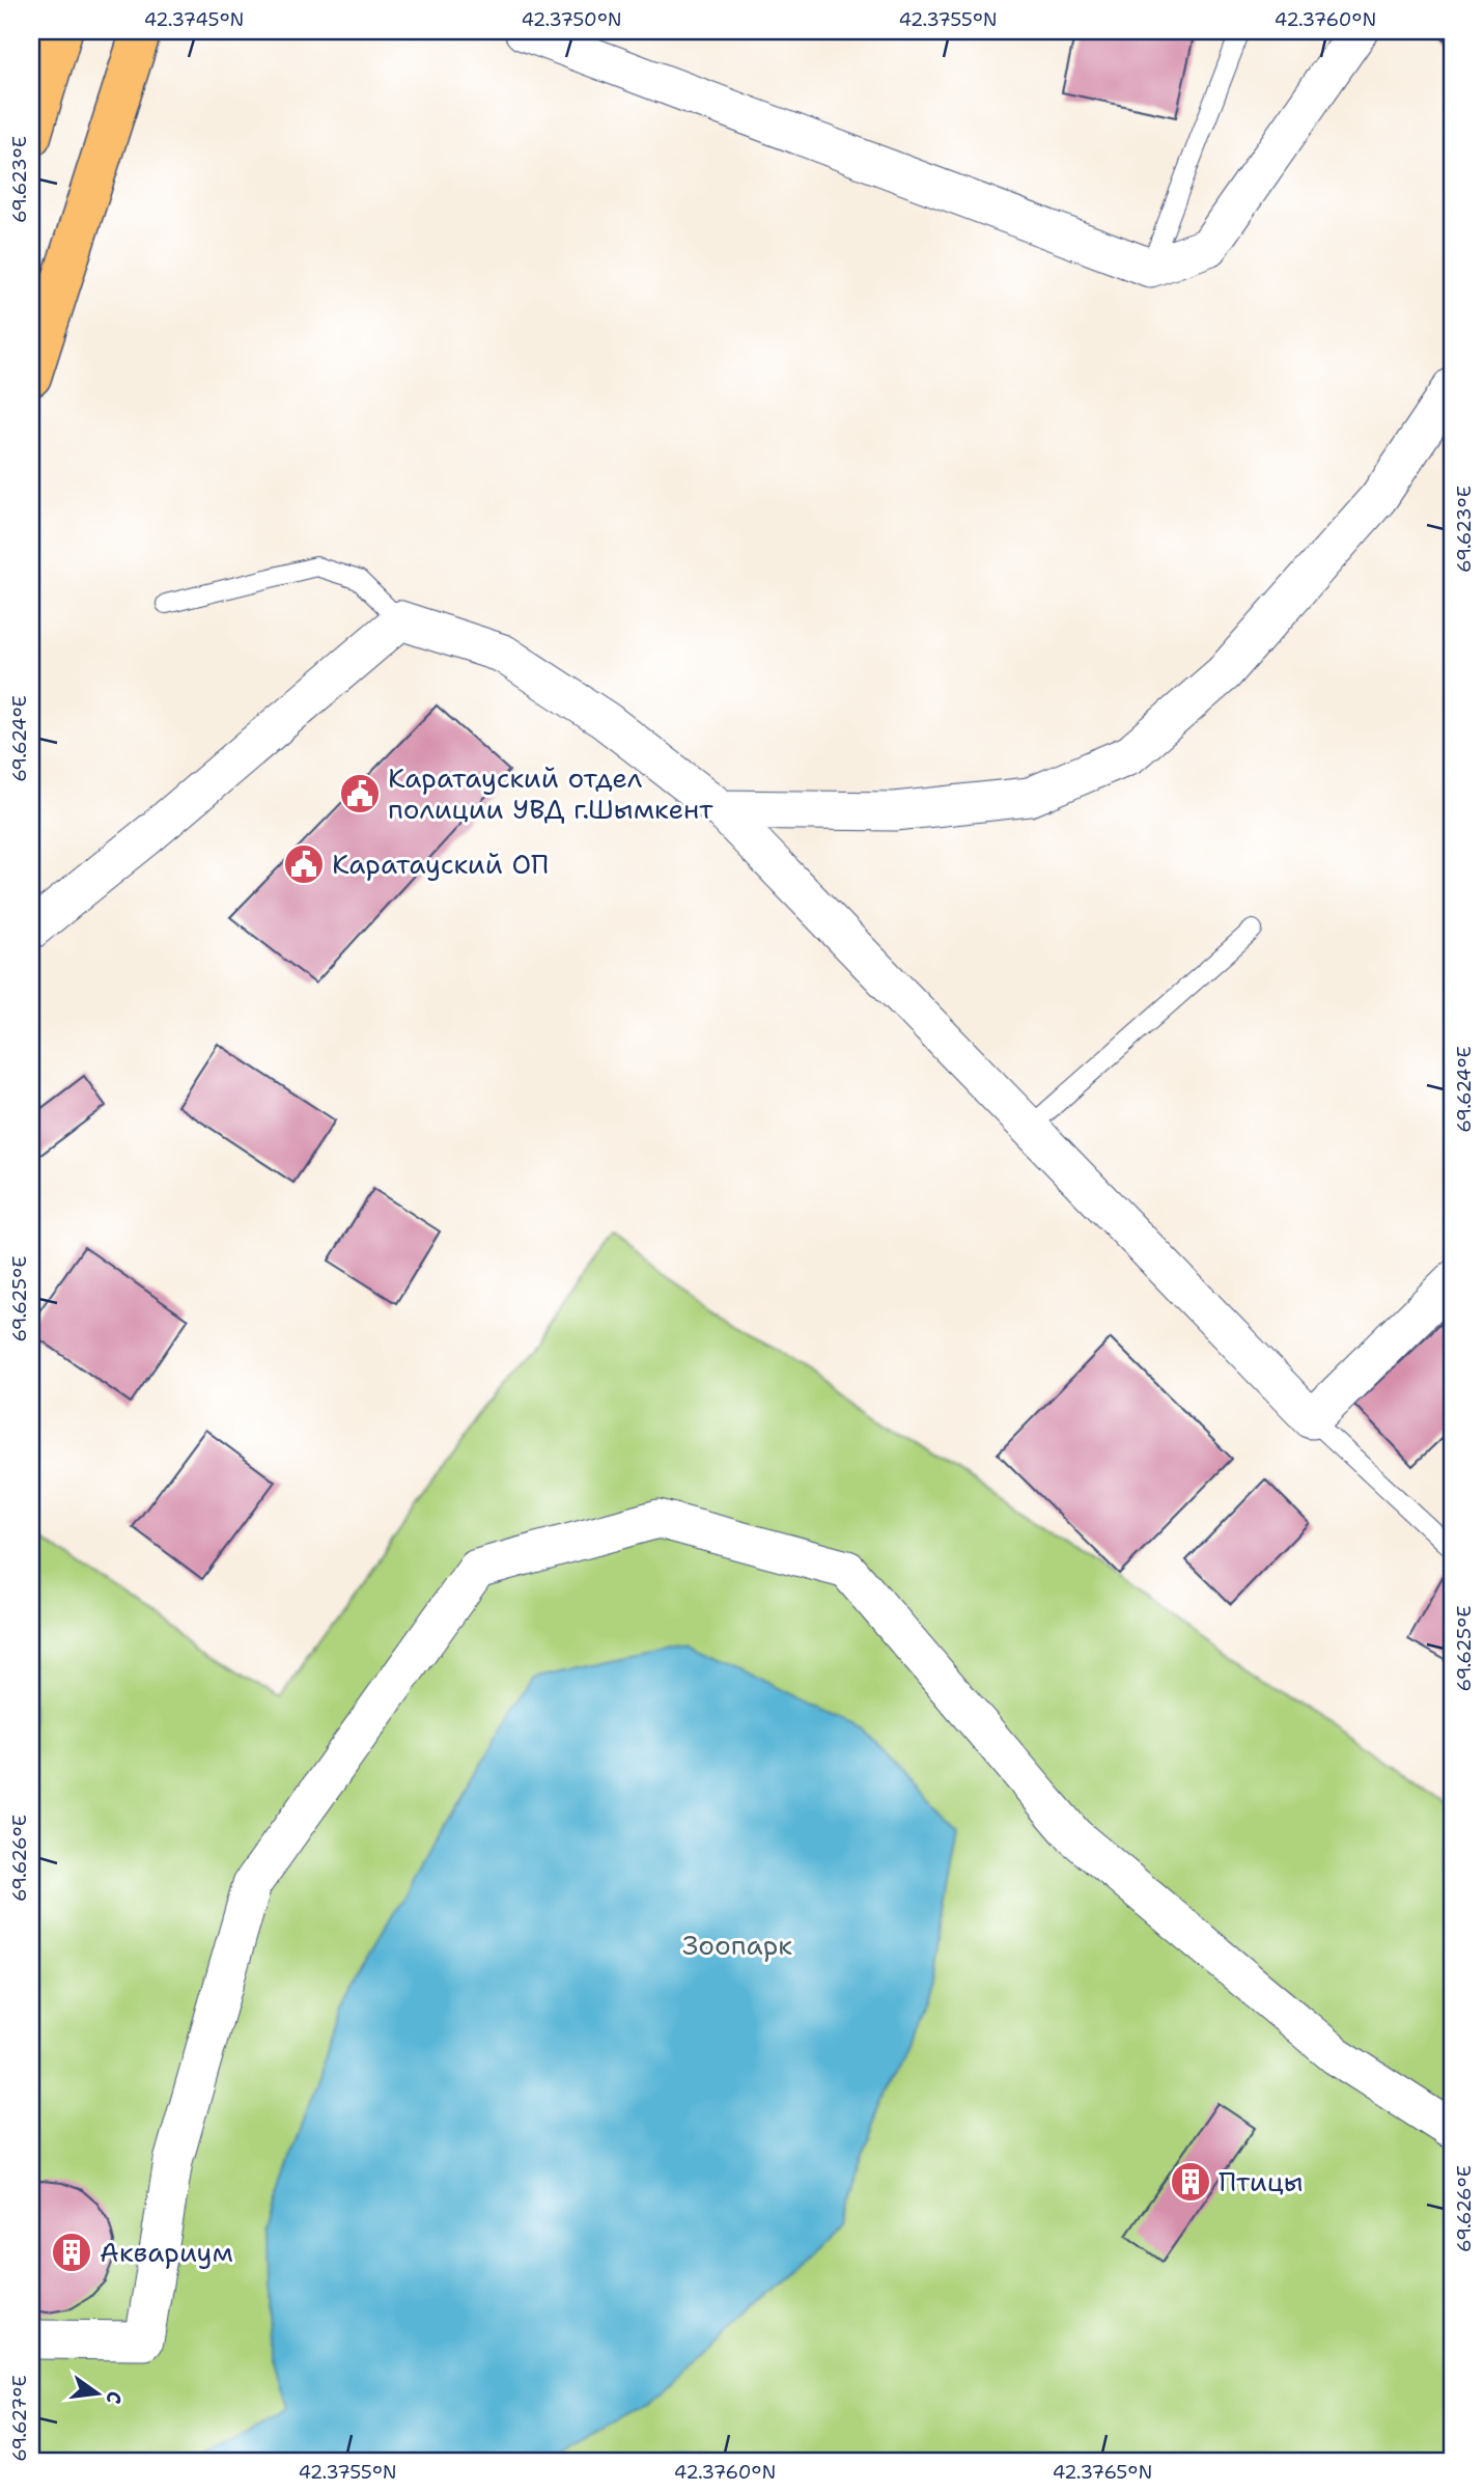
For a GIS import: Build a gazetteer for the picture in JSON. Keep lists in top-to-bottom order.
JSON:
{
  "parks": ["Зоопарк"],
  "places": {
    "public building": ["Каратауский отдел полиции УВД г.Шымкент", "Каратауский ОП"],
    "building": ["Птицы", "Аквариум"]
  },
  "north": "right",
  "coordinates": [
    "42.3745°N",
    "42.3750°N",
    "42.3755°N",
    "42.3760°N",
    "69.623°E",
    "69.624°E",
    "69.625°E",
    "69.626°E",
    "69.627°E",
    "42.3765°N"
  ]
}
